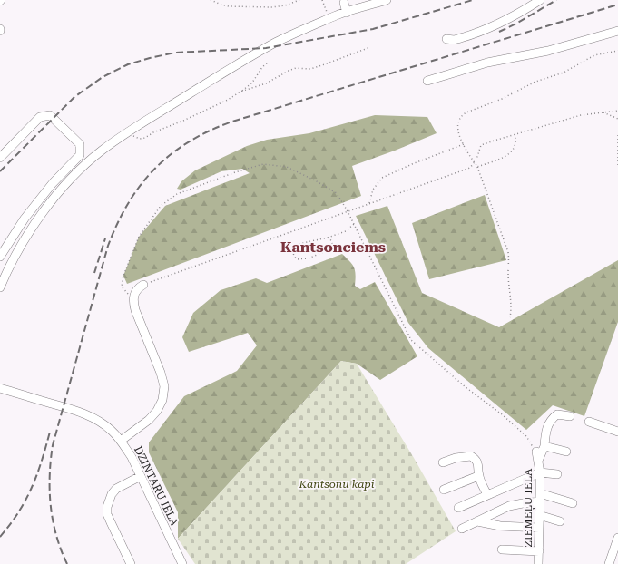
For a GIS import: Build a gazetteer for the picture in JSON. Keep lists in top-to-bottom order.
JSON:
{
  "streets": {
    "street": ["DZINTARU IELA", "ZIEMEĻU IELA"]
  },
  "districts": ["Kantsonciems"],
  "parks": ["Kantsonu kapi"]
}
